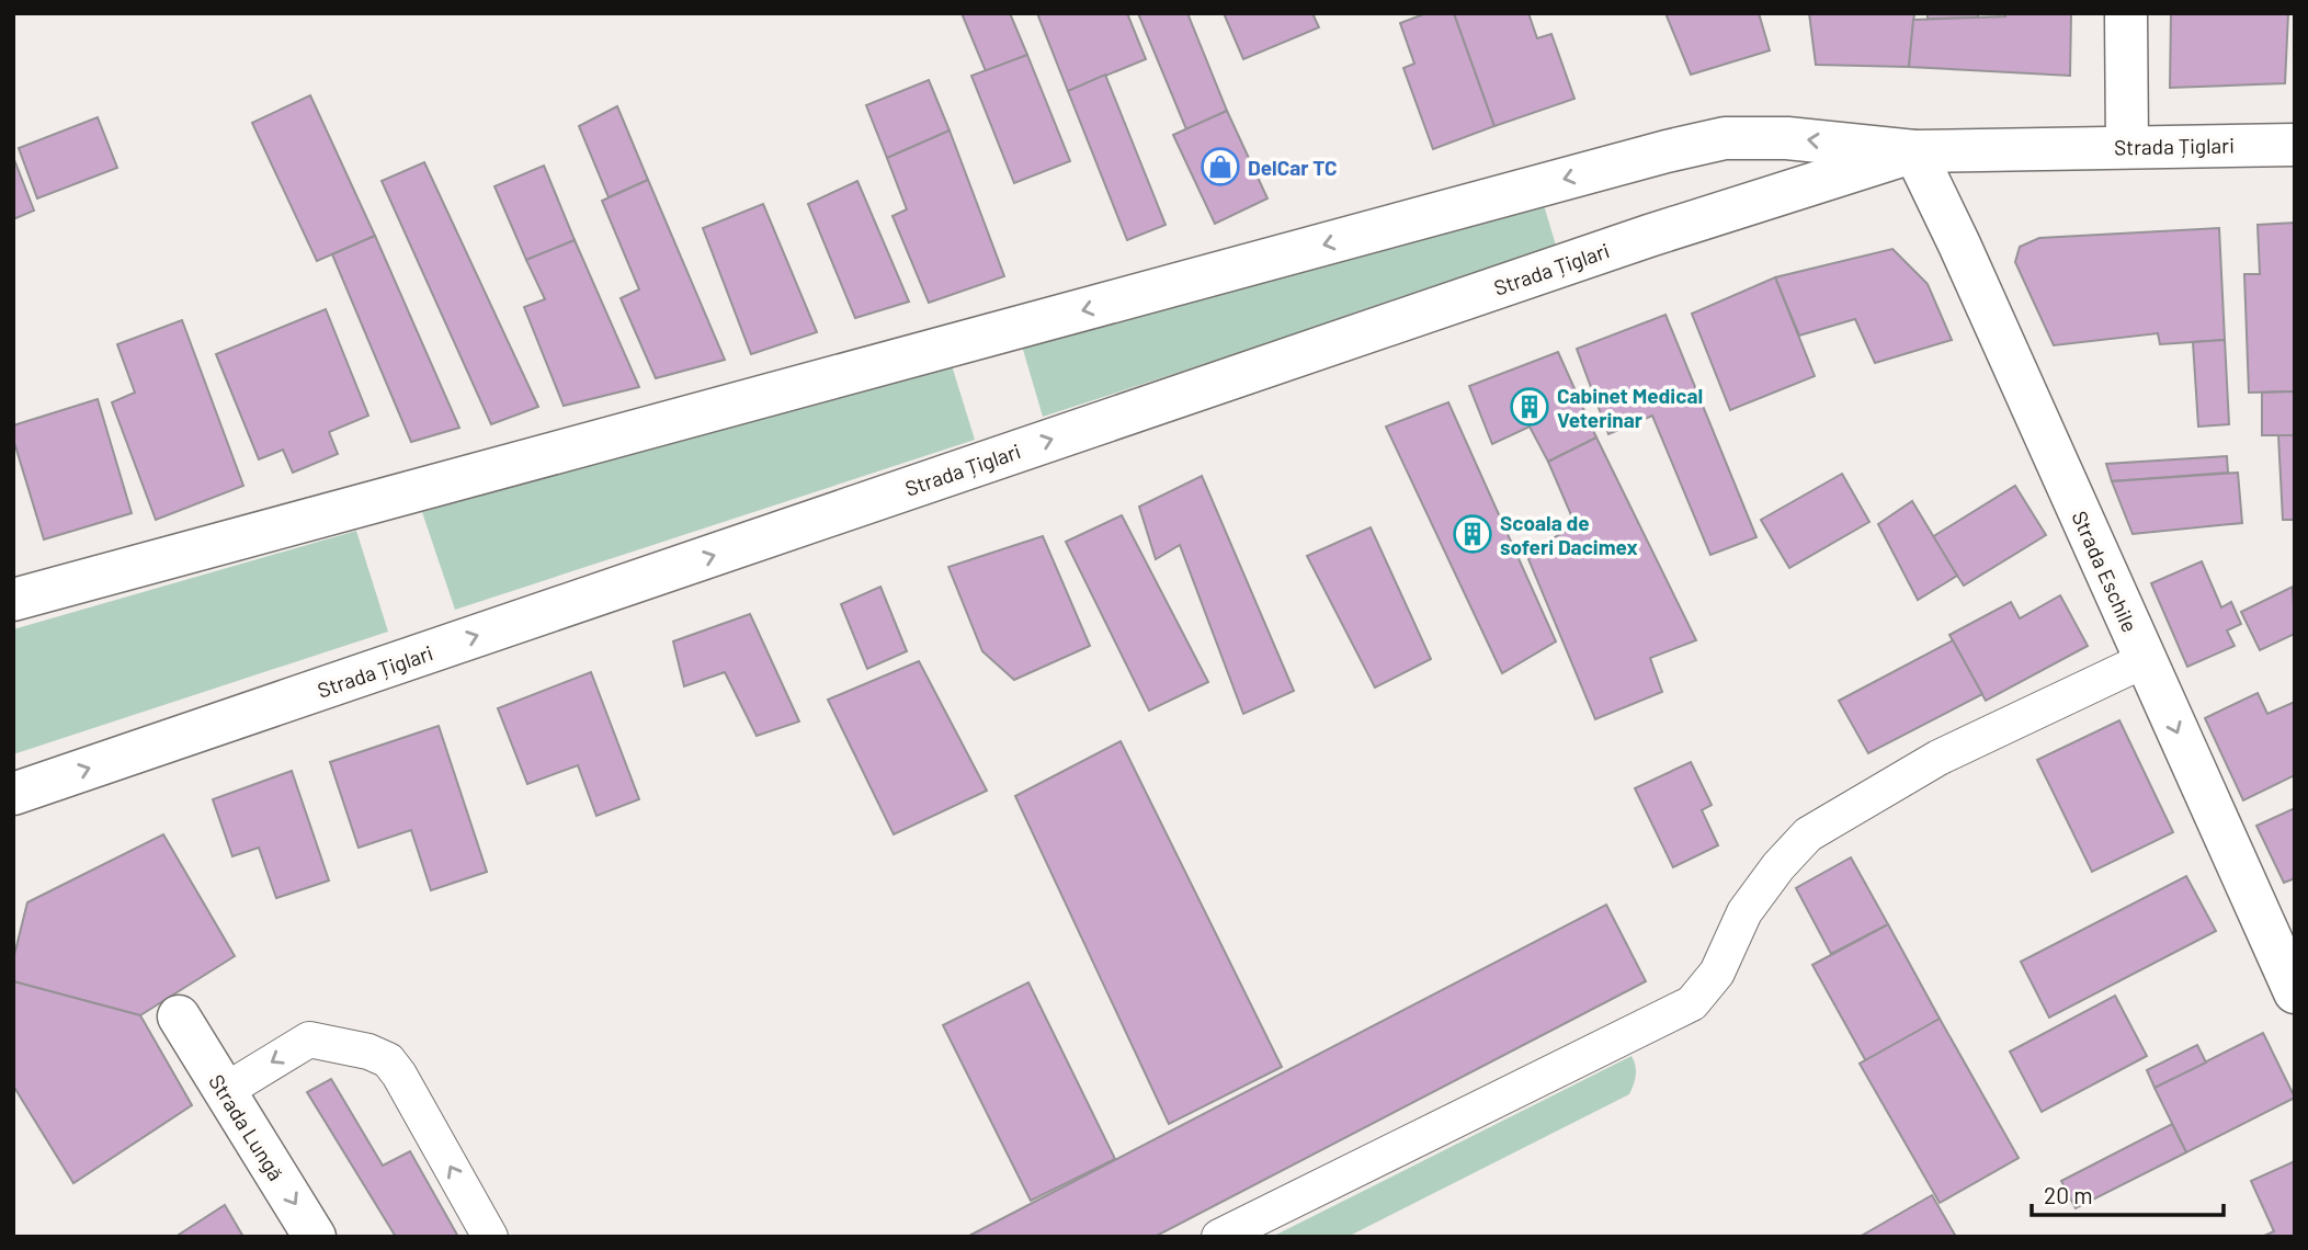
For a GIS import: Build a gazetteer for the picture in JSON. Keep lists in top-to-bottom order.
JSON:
{
  "streets": {
    "street": ["Strada Țiglari", "Strada Eschile", "Strada Lungă"]
  },
  "crossings": [
    ["Strada Țiglari", "Strada Eschile"]
  ],
  "one_way": ["Strada Eschile", "Strada Lungă"],
  "places": {
    "shop": ["DelCar TC"],
    "building": ["Cabinet Medical Veterinar", "Scoala de soferi Dacimex"]
  },
  "scale_bar": "20 m"
}
